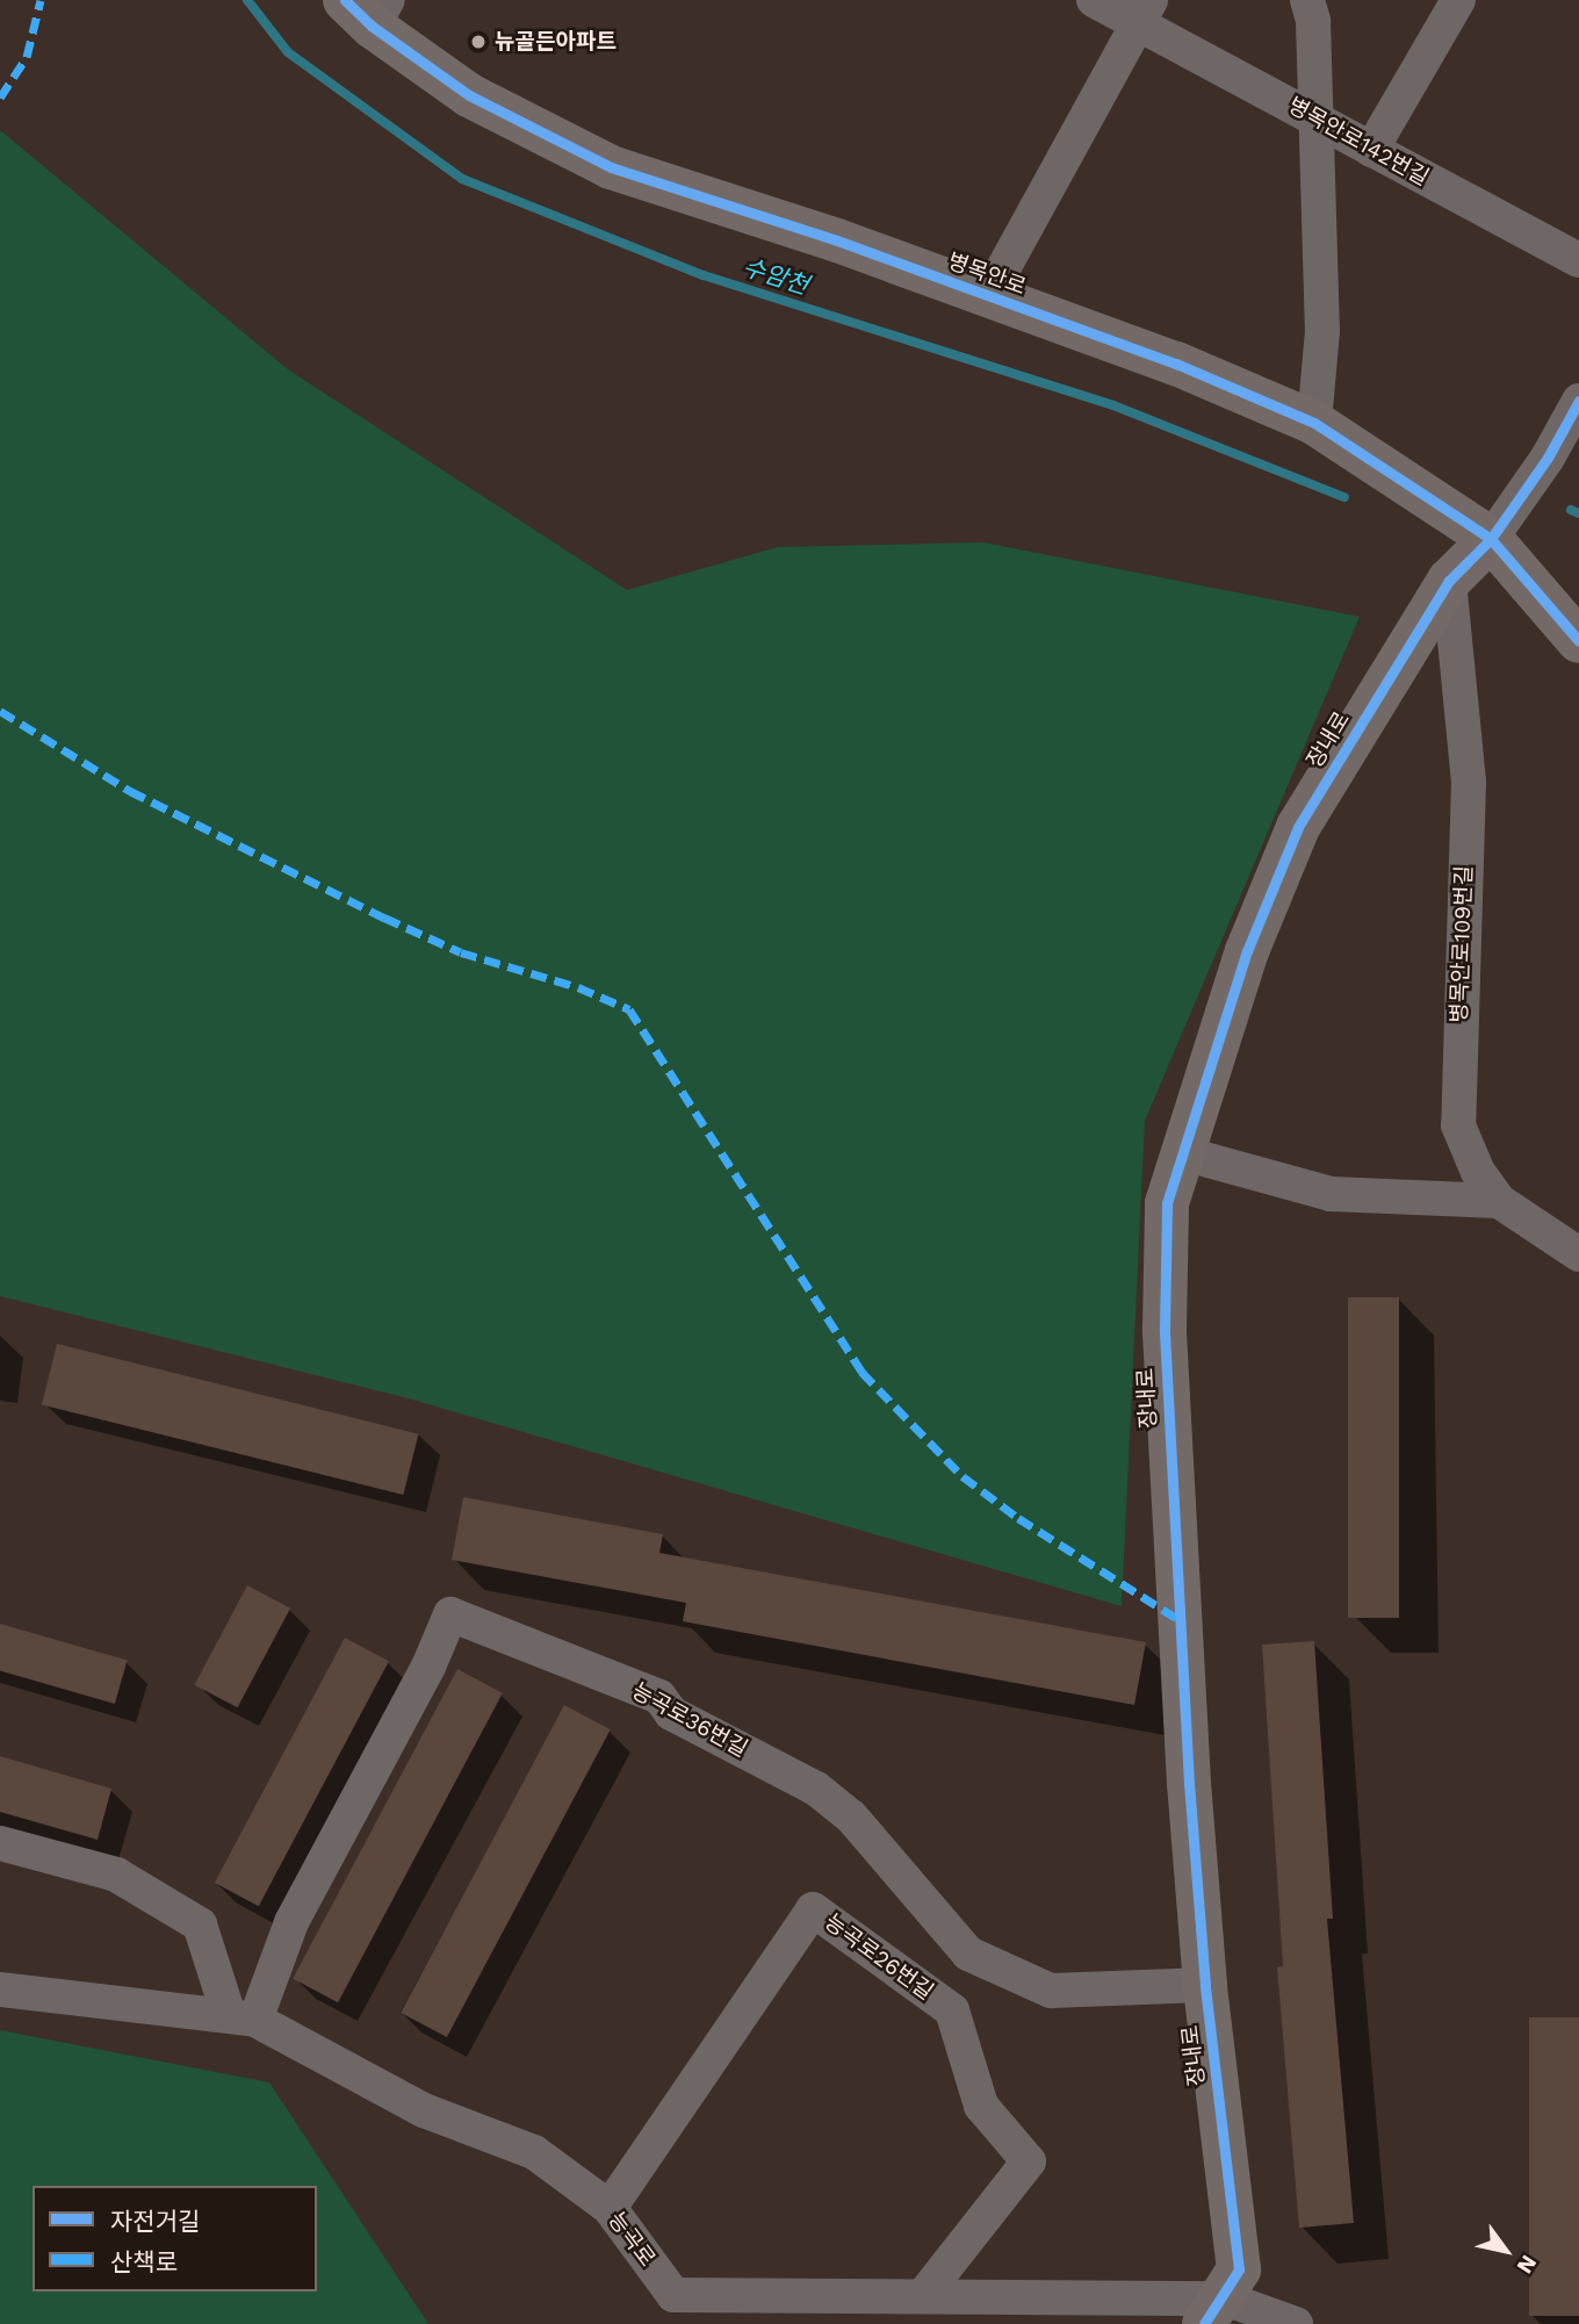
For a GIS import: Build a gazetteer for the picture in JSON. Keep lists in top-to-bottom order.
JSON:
{
  "streets": {
    "street": [
      "병목안로142번길",
      "병목안로",
      "장내로",
      "병목안로109번길",
      "능곡로36번길",
      "능곡로26번길",
      "능곡로"
    ]
  },
  "crossings": [
    ["병목안로", "장내로"],
    ["장내로", "병목안로109번길"],
    ["장내로", "능곡로36번길"],
    ["장내로", "능곡로"],
    ["능곡로36번길", "능곡로"],
    ["능곡로26번길", "능곡로"]
  ],
  "water": ["수암천"],
  "places": ["뉴골든아파트"],
  "legend": ["자전거길", "산책로"],
  "north": "bottom right"
}
